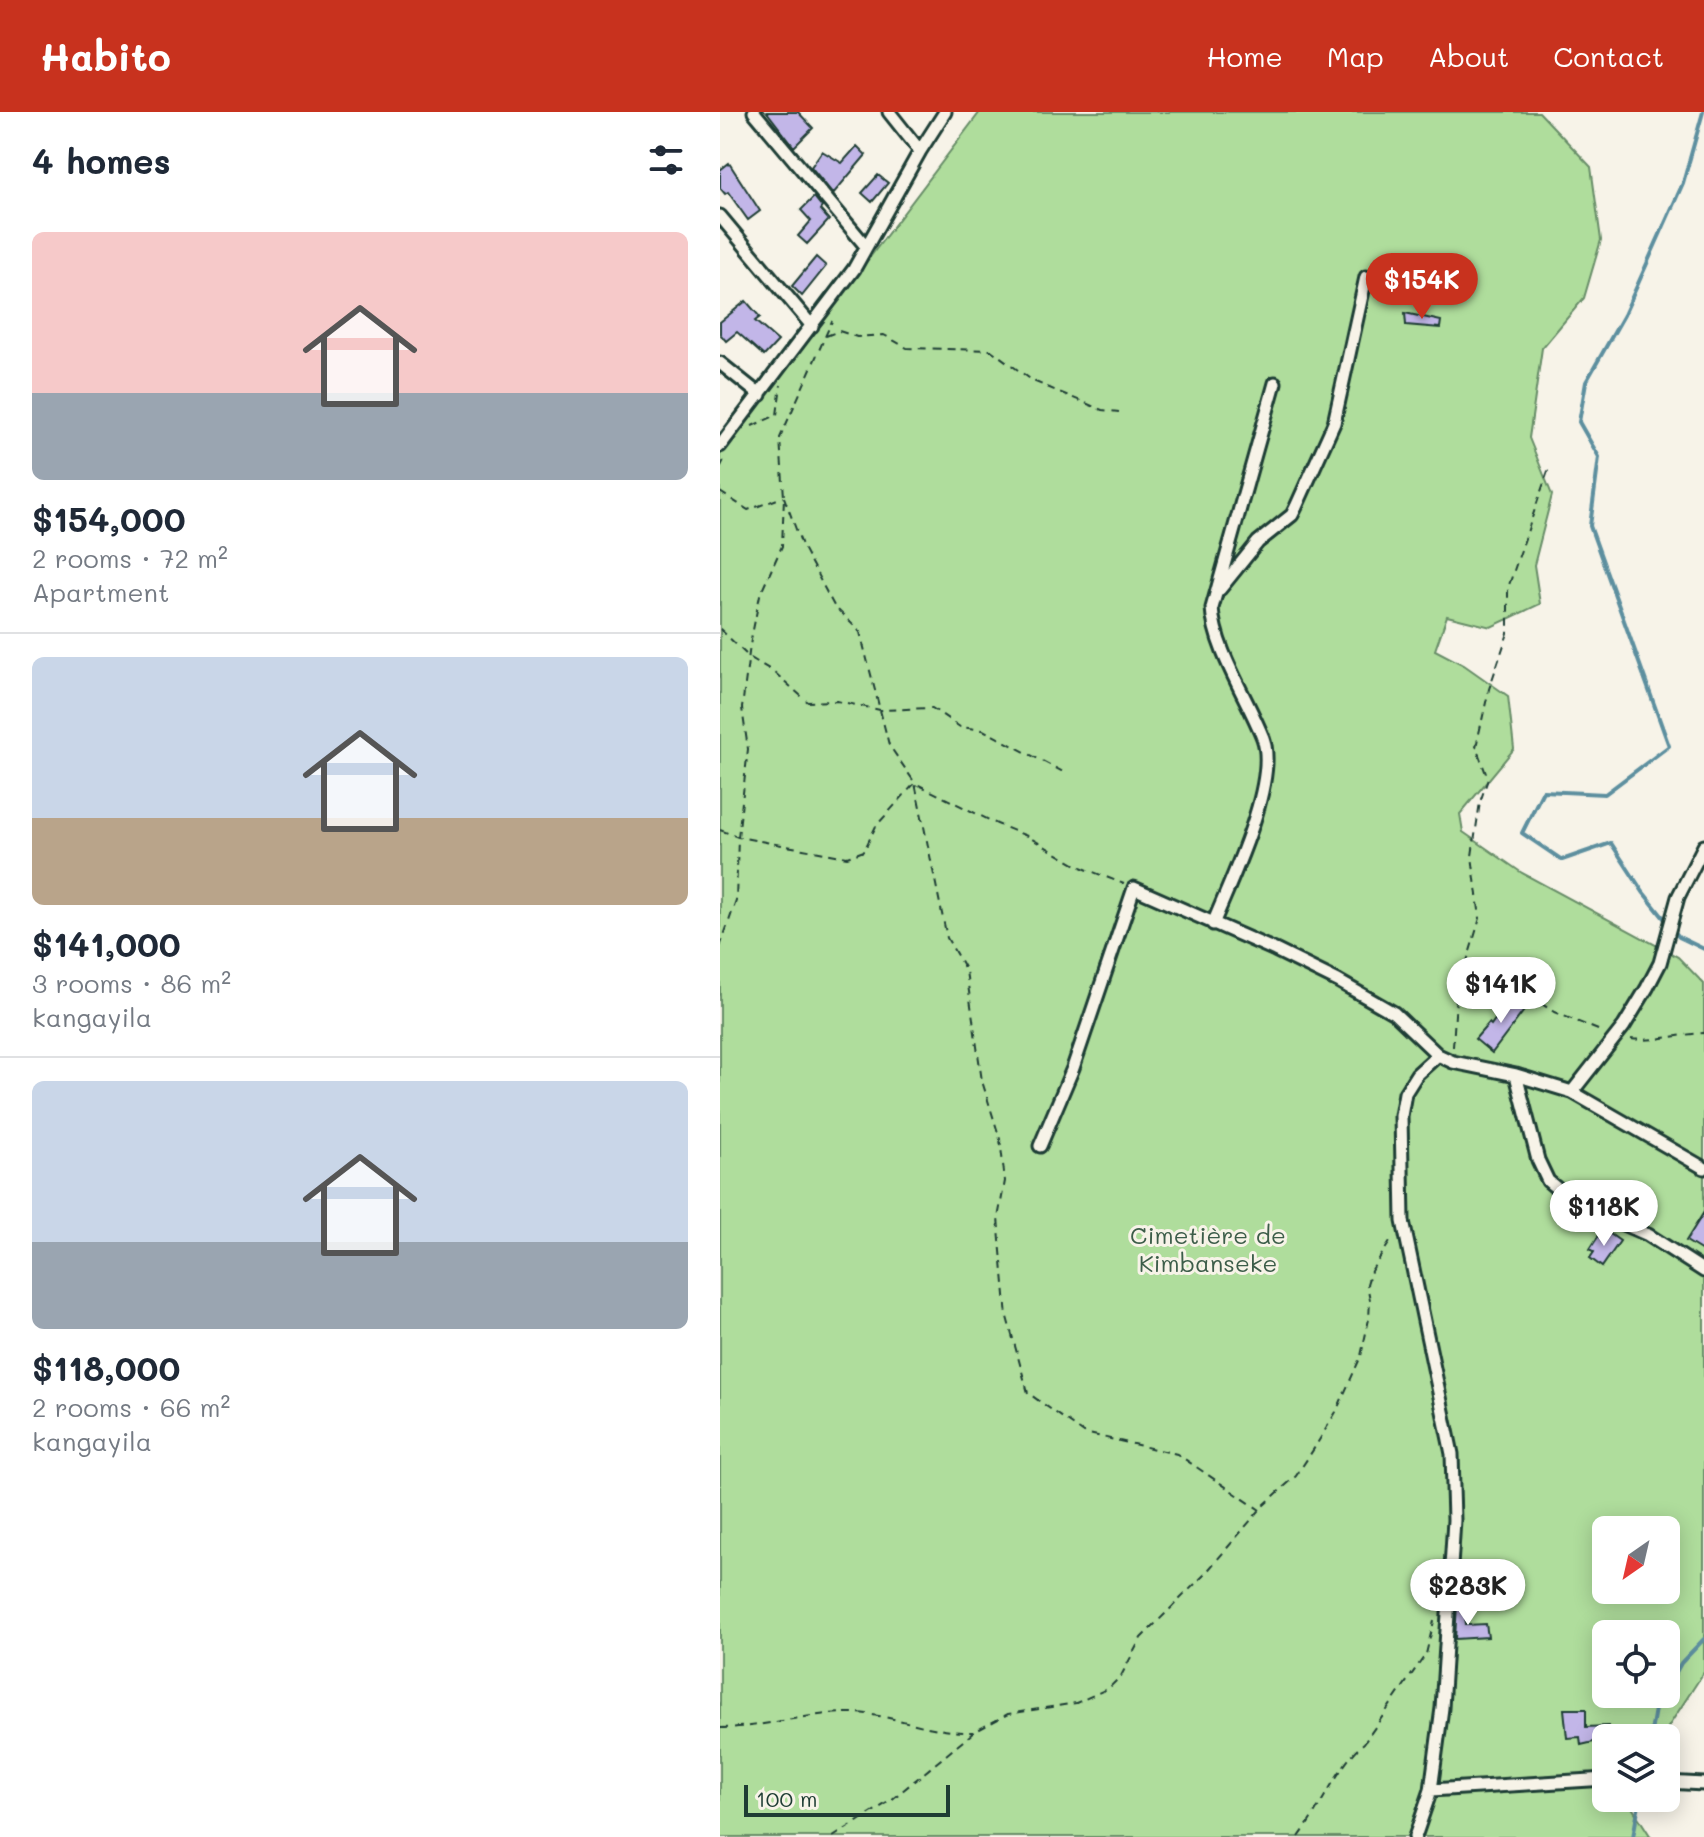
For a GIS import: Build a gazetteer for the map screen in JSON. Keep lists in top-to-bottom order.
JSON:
{
  "parks": ["Cimetière de Kimbanseke"],
  "scale_bar": "100 m",
  "north": "bottom left",
  "page": {
    "header": "Habito",
    "nav": [
      "Home",
      "Map",
      "About",
      "Contact"
    ],
    "heading": "4 homes",
    "list": [
      {
        "name": "$154,000",
        "note": "2 rooms · 72 m² · Apartment"
      },
      {
        "name": "$141,000",
        "note": "3 rooms · 86 m² · kangayila"
      },
      {
        "name": "$118,000",
        "note": "2 rooms · 66 m² · kangayila"
      }
    ],
    "price": [
      "$154K",
      "$141K",
      "$118K",
      "$283K"
    ],
    "scale": "100 m"
  }
}
